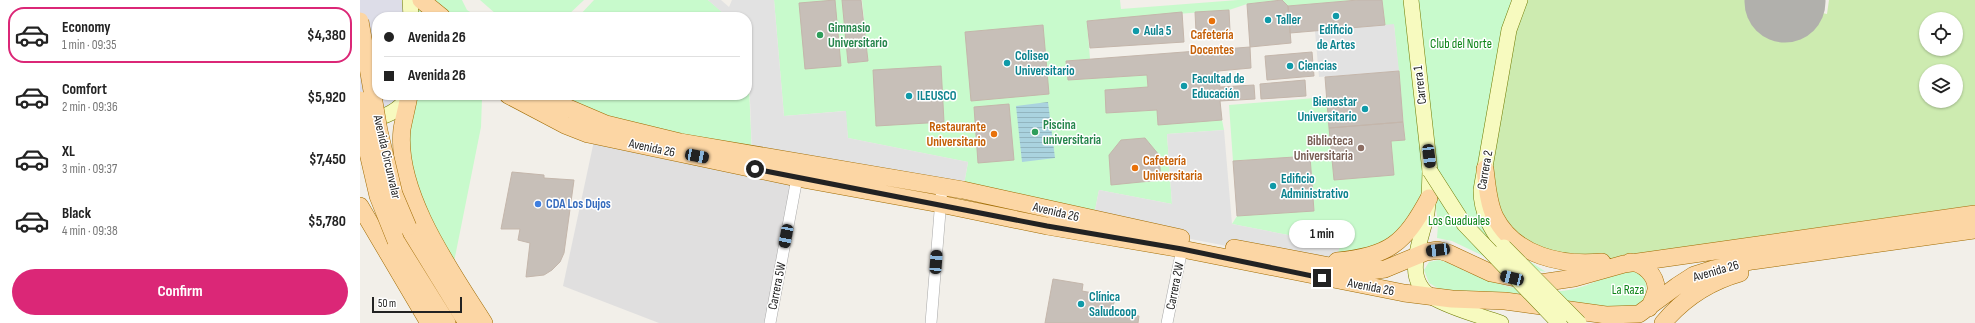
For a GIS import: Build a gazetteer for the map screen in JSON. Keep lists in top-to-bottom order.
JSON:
{
  "streets": {
    "main road": [
      "Carrera 1",
      "Avenida 26",
      "Avenida Circunvalar",
      "Carrera 2"
    ],
    "street": ["Carrera 5W", "Carrera 2W"]
  },
  "crossings": [
    ["Carrera 1", "Avenida 26"],
    ["Avenida 26", "Carrera 5W"],
    ["Avenida 26", "Carrera 2W"]
  ],
  "parks": ["Club del Norte", "Los Guaduales", "La Raza"],
  "places": [
    "Edificio de Artes",
    "Taller",
    "Cafetería Docentes",
    "Aula 5",
    "Gimnasio Universitario",
    "Coliseo Universitario",
    "Ciencias",
    "Facultad de Educación",
    "ILEUSCO",
    "Bienestar Universitario",
    "Piscina universitaria",
    "Restaurante Universitario",
    "Biblioteca Universitaria",
    "Cafetería Universitaria",
    "Edificio Administrativo",
    "CDA Los Dujos",
    "Clínica Saludcoop"
  ],
  "scale_bar": "50 m",
  "page": {
    "list": [
      {
        "name": "Economy",
        "note": "1 min · 09:35",
        "value": "$4,380"
      },
      {
        "name": "Comfort",
        "note": "2 min · 09:36",
        "value": "$5,920"
      },
      {
        "name": "XL",
        "note": "3 min · 09:37",
        "value": "$7,450"
      },
      {
        "name": "Black",
        "note": "4 min · 09:38",
        "value": "$5,780"
      }
    ],
    "banner": ["Avenida 26", "Avenida 26"],
    "bubble": "1 min",
    "buttons": "Confirm",
    "scale": "50 m"
  }
}
